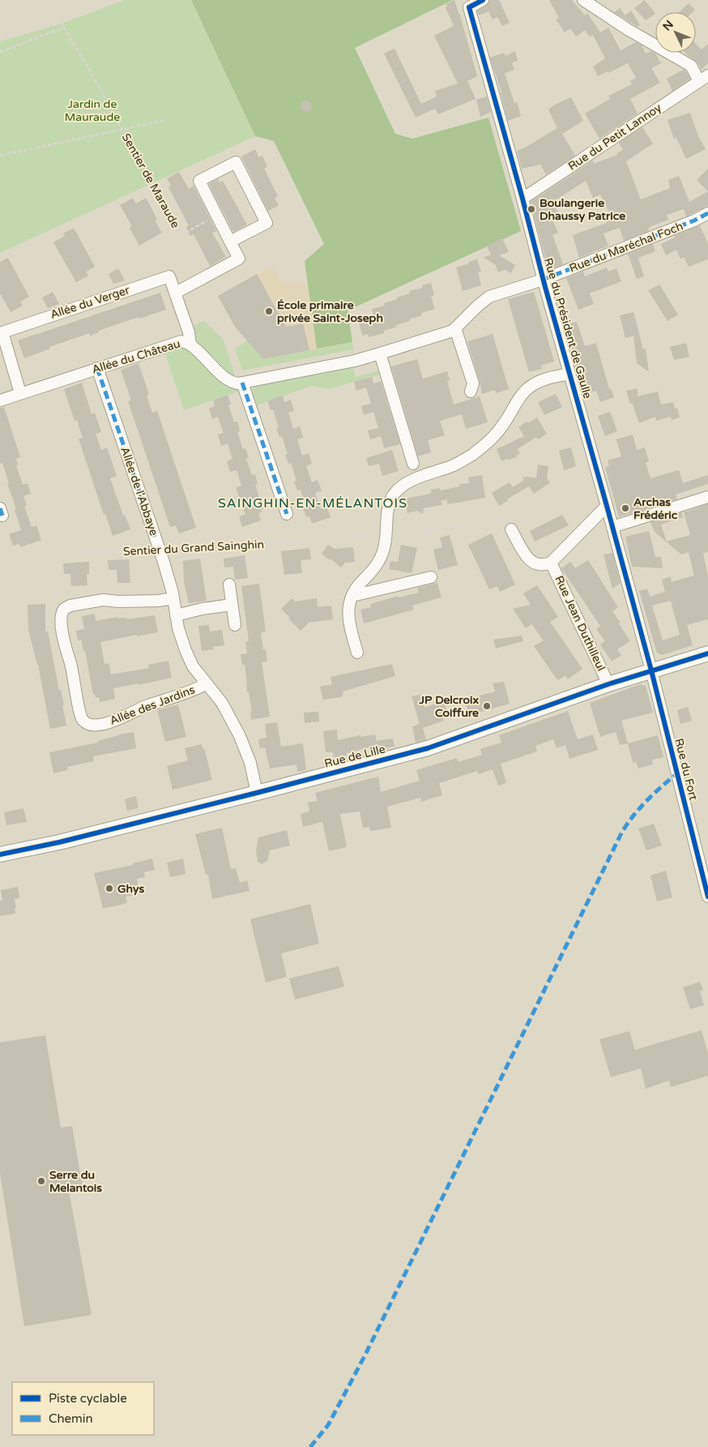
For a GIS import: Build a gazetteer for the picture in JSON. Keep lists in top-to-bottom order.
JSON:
{
  "streets": {
    "main road": ["Rue de Lille"],
    "street": [
      "Rue du Petit Lannoy",
      "Rue du Maréchal Foch",
      "Allée du Verger",
      "Rue du Président de Gaulle",
      "Allée du Château",
      "Allée de l'Abbaye",
      "Rue Jean Duthilleul",
      "Allée des Jardins",
      "Rue du Fort"
    ],
    "path": ["Sentier de Maraude", "Sentier du Grand Sainghin"]
  },
  "crossings": [
    ["Rue du Petit Lannoy", "Rue du Président de Gaulle"],
    ["Rue du Maréchal Foch", "Rue du Président de Gaulle"],
    ["Allée du Verger", "Allée du Château"],
    ["Rue du Président de Gaulle", "Rue Jean Duthilleul"],
    ["Rue du Président de Gaulle", "Rue de Lille"],
    ["Rue du Président de Gaulle", "Rue du Fort"],
    ["Allée du Château", "Allée de l'Abbaye"],
    ["Allée de l'Abbaye", "Sentier du Grand Sainghin"],
    ["Allée de l'Abbaye", "Allée des Jardins"],
    ["Allée de l'Abbaye", "Rue de Lille"],
    ["Sentier du Grand Sainghin", "Rue Jean Duthilleul"],
    ["Rue Jean Duthilleul", "Rue de Lille"],
    ["Rue de Lille", "Rue du Fort"]
  ],
  "districts": ["SAINGHIN-EN-MÉLANTOIS"],
  "parks": ["Jardin de Mauraude"],
  "places": [
    "Boulangerie Dhaussy Patrice",
    "École primaire privée Saint-Joseph",
    "Archas Frédéric",
    "JP Delcroix Coiffure",
    "Ghys",
    "Serre du Melantois"
  ],
  "legend": ["Piste cyclable", "Chemin"],
  "north": "top left"
}
